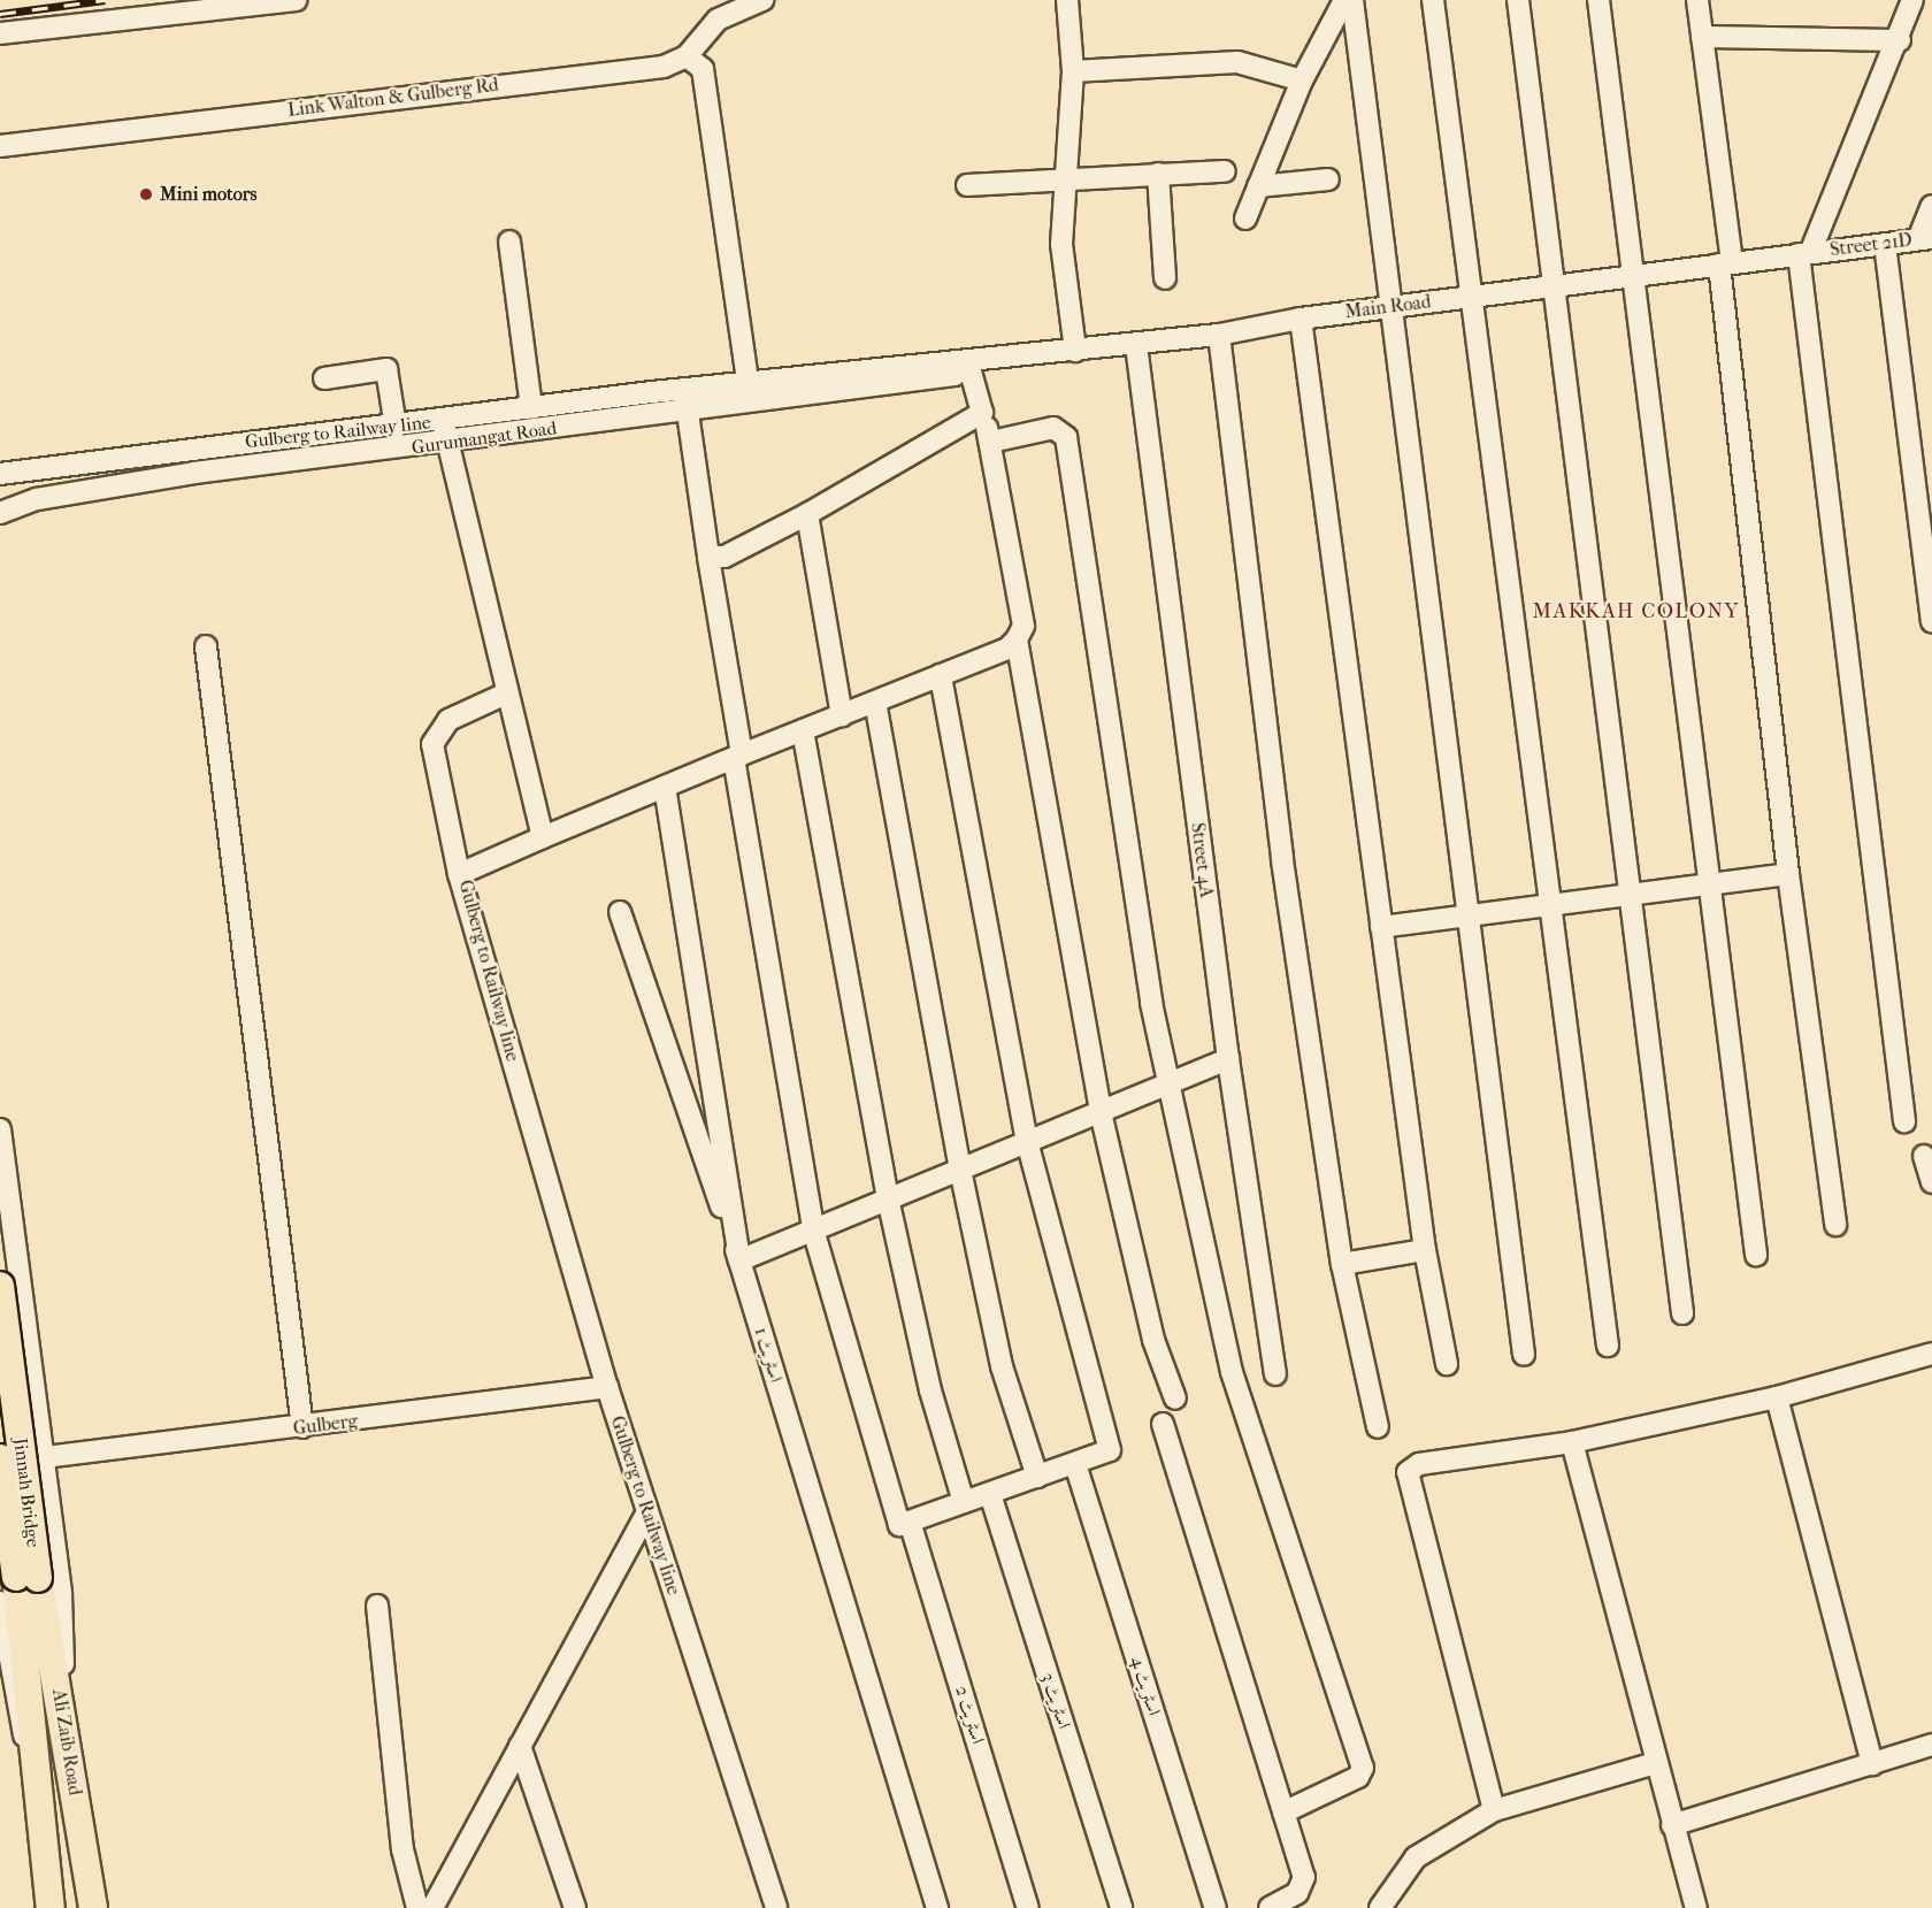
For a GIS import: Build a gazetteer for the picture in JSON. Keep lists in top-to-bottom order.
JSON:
{
  "streets": {
    "main road": ["Jinnah Bridge", "Ali Zaib Road"],
    "street": [
      "Link Walton & Gulberg Rd",
      "Street 21D",
      "Main Road",
      "Gulberg to Railway line",
      "Gurumangat Road",
      "Street 4A",
      "اسٹریٹ 1",
      "Gulberg",
      "اسٹریٹ 4",
      "اسٹریٹ 3",
      "اسٹریٹ 2"
    ]
  },
  "crossings": [
    ["Street 21D", "Main Road"],
    ["Main Road", "Gurumangat Road"],
    ["Main Road", "Street 4A"],
    ["Gulberg to Railway line", "Gurumangat Road"],
    ["Gulberg to Railway line", "Gulberg"],
    ["Jinnah Bridge", "Ali Zaib Road"]
  ],
  "districts": ["MAKKAH COLONY"],
  "places": ["Mini motors"]
}
